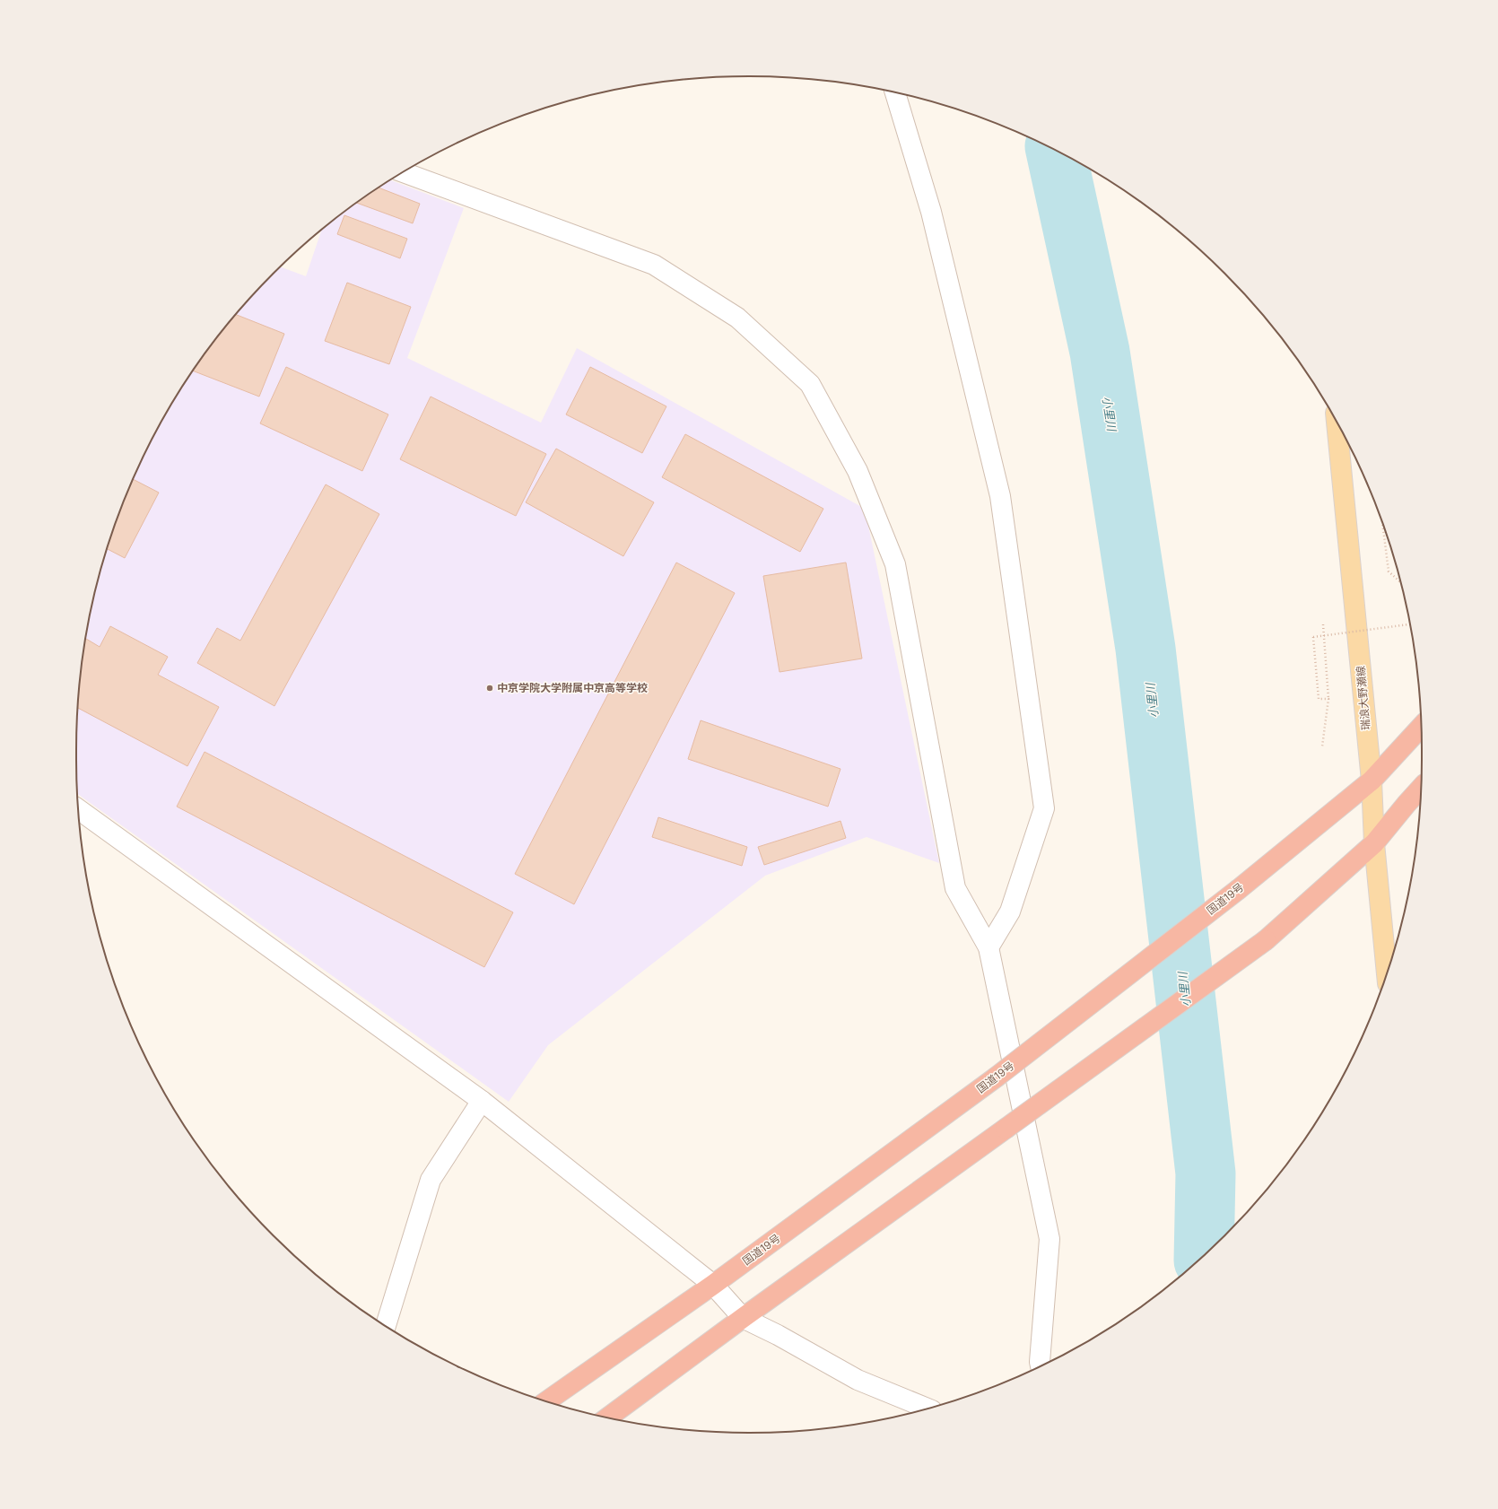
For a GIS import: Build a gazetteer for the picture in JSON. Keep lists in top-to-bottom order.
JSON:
{
  "streets": {
    "highway": ["国道19号"],
    "main road": ["瑞浪大野瀬線"]
  },
  "crossings": [
    ["瑞浪大野瀬線", "国道19号"]
  ],
  "water": ["小里川"],
  "places": ["中京学院大学附属中京高等学校"]
}
